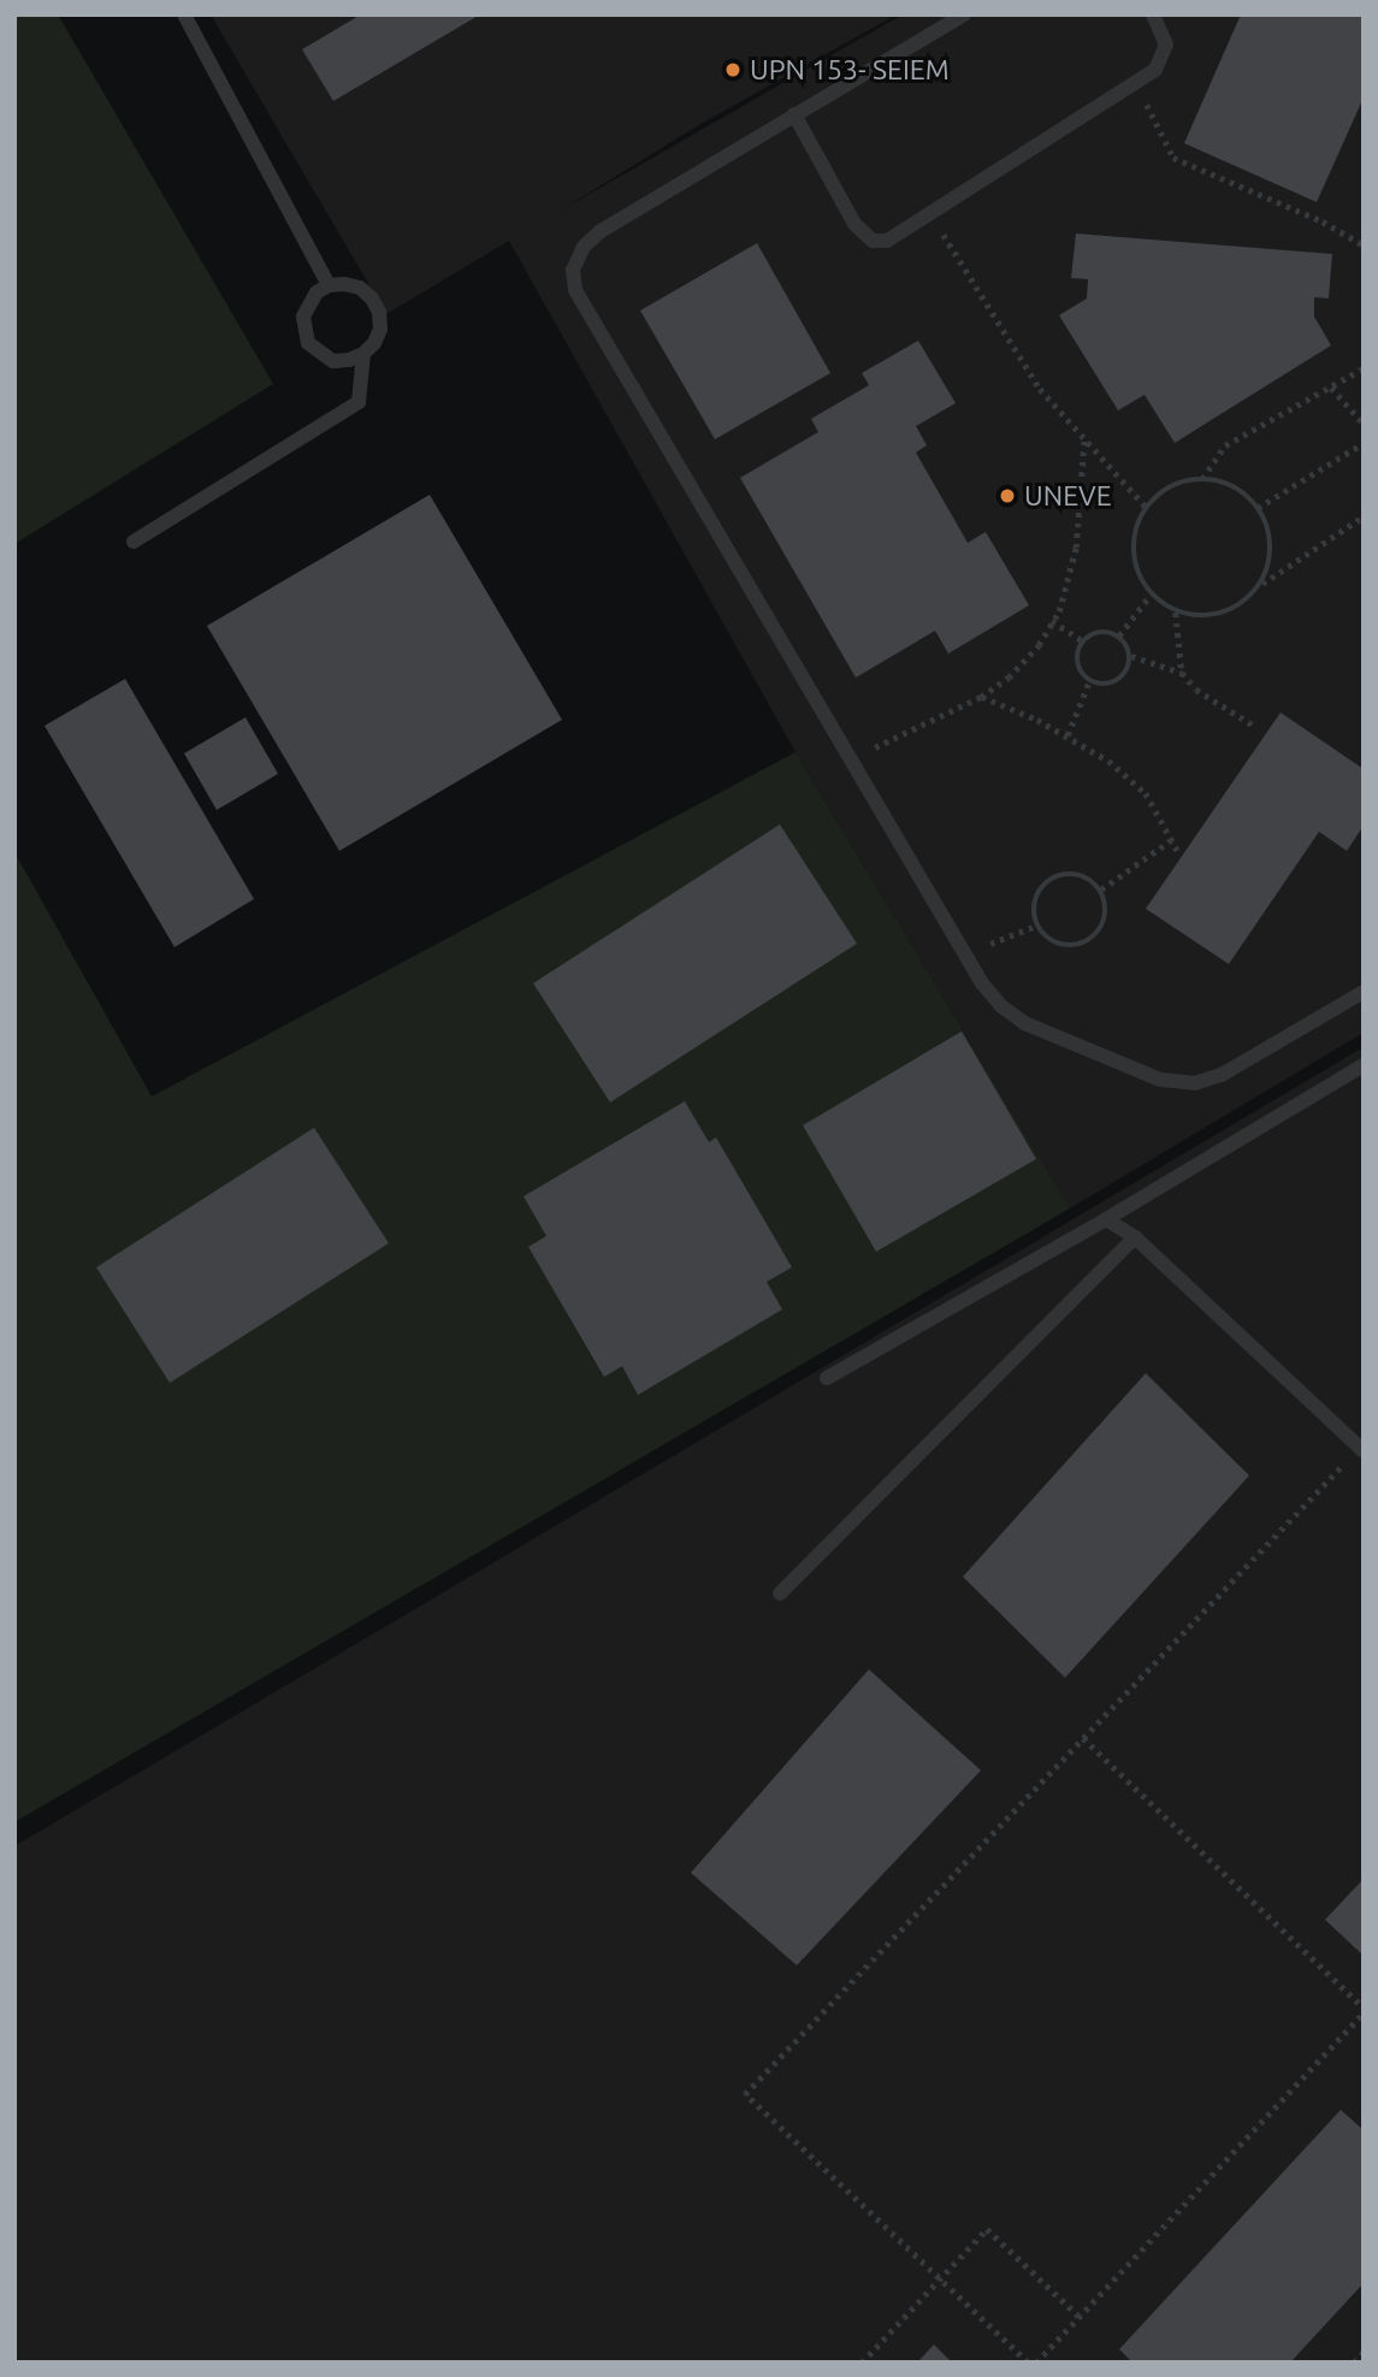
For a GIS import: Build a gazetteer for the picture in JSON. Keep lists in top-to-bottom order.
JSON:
{
  "places": ["UPN 153- SEIEM", "UNEVE"]
}
